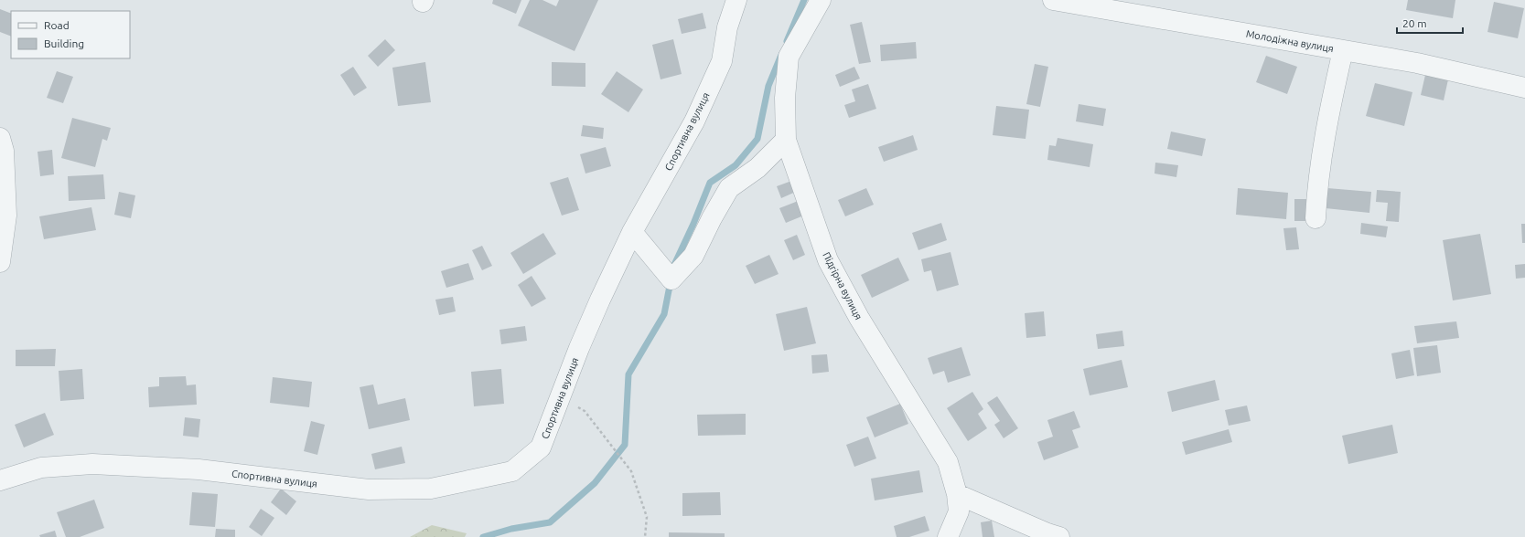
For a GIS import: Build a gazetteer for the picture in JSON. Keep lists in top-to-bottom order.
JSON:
{
  "streets": {
    "street": ["Молодіжна вулиця", "Спортивна вулиця", "Підгірна вулиця"]
  },
  "legend": ["Road", "Building"],
  "scale_bar": "20 m"
}
